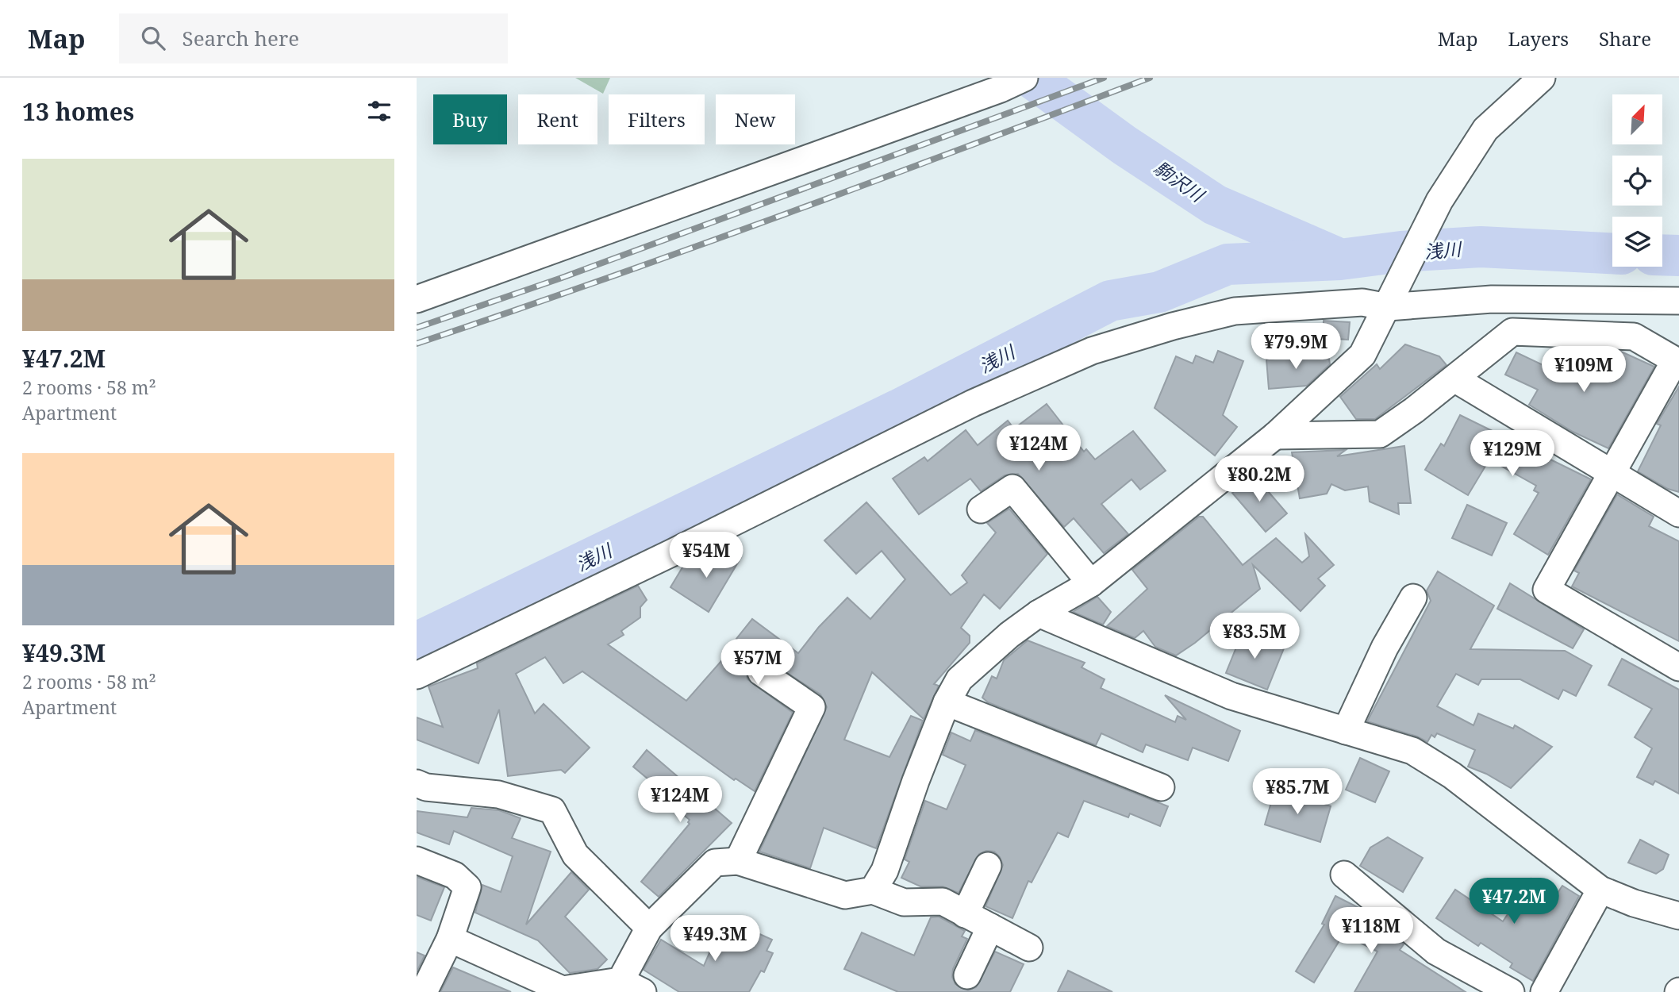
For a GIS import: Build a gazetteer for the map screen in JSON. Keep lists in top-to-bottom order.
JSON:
{
  "water": ["駒沢川", "浅川"],
  "north": "top right",
  "page": {
    "header": "Map",
    "search": "Search here",
    "nav": ["Map", "Layers", "Share"],
    "heading": "13 homes",
    "chip": [
      "Buy",
      "Rent",
      "Filters",
      "New"
    ],
    "list": [
      {
        "name": "¥47.2M",
        "note": "2 rooms · 58 m² · Apartment"
      },
      {
        "name": "¥49.3M",
        "note": "2 rooms · 58 m² · Apartment"
      }
    ],
    "price": [
      "¥79.9M",
      "¥109M",
      "¥124M",
      "¥129M",
      "¥80.2M",
      "¥54M",
      "¥83.5M",
      "¥57M",
      "¥85.7M",
      "¥124M",
      "¥47.2M",
      "¥118M",
      "¥49.3M"
    ]
  }
}
